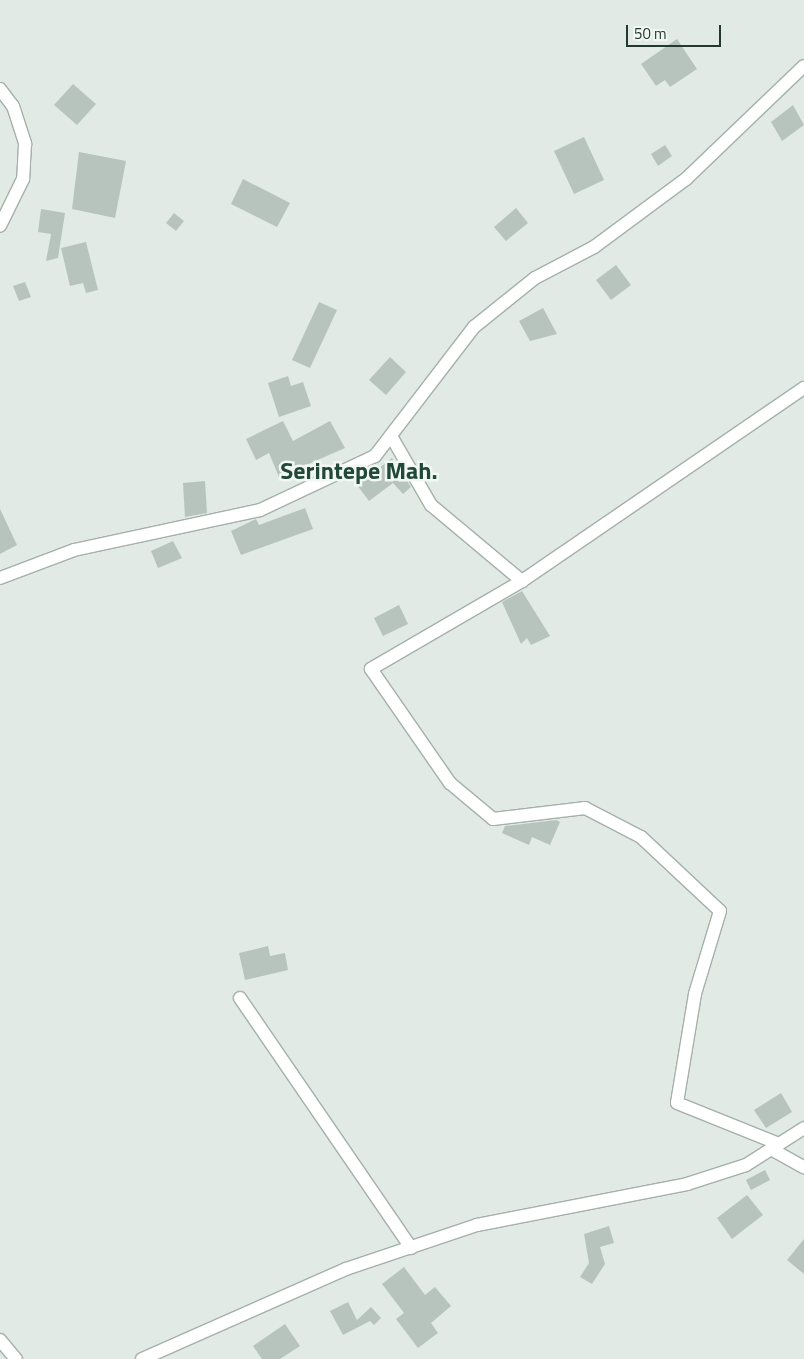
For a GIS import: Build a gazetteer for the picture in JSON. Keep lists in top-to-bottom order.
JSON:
{
  "districts": ["Serintepe Mah."],
  "scale_bar": "50 m"
}
